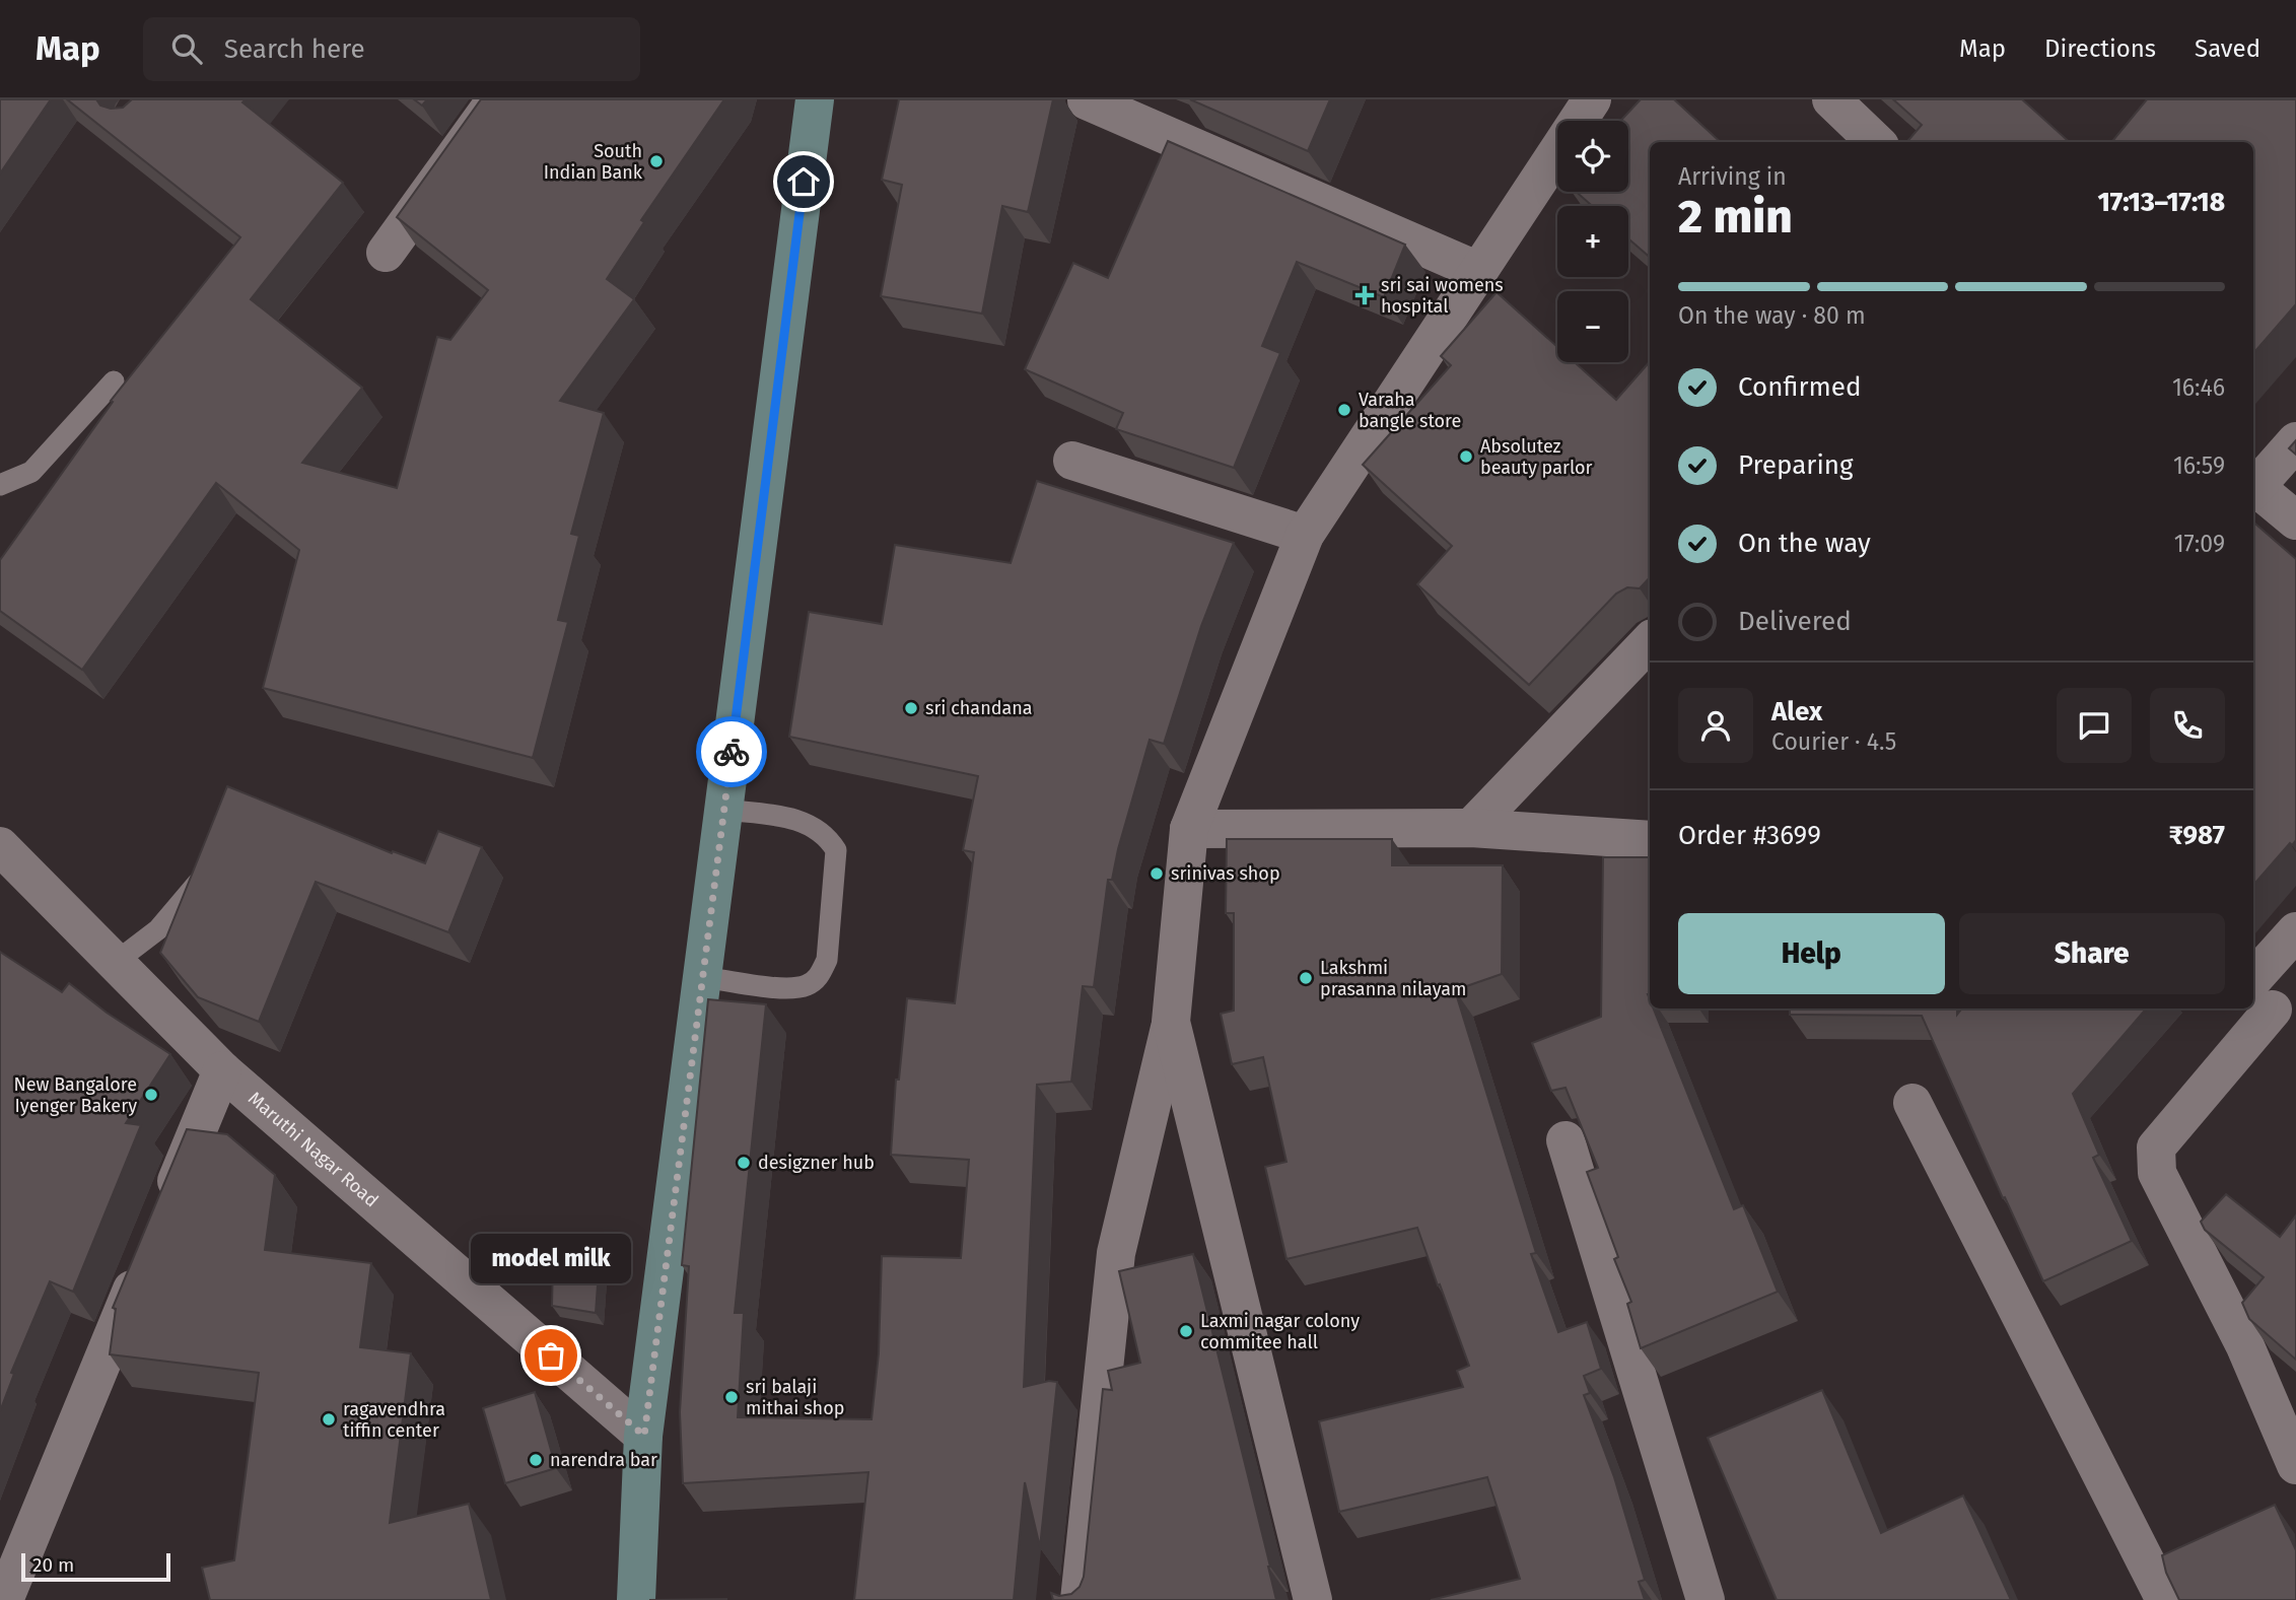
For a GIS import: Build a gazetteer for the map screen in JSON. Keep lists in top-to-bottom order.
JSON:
{
  "streets": {
    "street": ["Maruthi Nagar Road"]
  },
  "places": {
    "other": [
      "South Indian Bank",
      "Varaha bangle store",
      "Absolutez beauty parlor",
      "sri chandana",
      "srinivas shop",
      "Lakshmi prasanna nilayam",
      "New Bangalore Iyenger Bakery",
      "desigzner hub",
      "Laxmi nagar colony commitee hall",
      "model milk",
      "sri balaji mithai shop",
      "ragavendhra tiffin center",
      "narendra bar"
    ],
    "health": ["sri sai womens hospital"]
  },
  "scale_bar": "20 m",
  "page": {
    "header": "Map",
    "search": "Search here",
    "nav": ["Map", "Directions", "Saved"],
    "map_buttons": ["+", "−"],
    "heading": ["2 min", "Arriving in", "17:13–17:18"],
    "panel": [
      "Alex",
      "Courier · 4.5",
      "Order #3699",
      "₹987"
    ],
    "bar": "On the way · 80 m",
    "list": [
      ["Confirmed", "16:46"],
      ["Preparing", "16:59"],
      ["On the way", "17:09"],
      "Delivered"
    ],
    "buttons": ["Help", "Share"],
    "bubble": "model milk",
    "scale": "20 m"
  }
}
